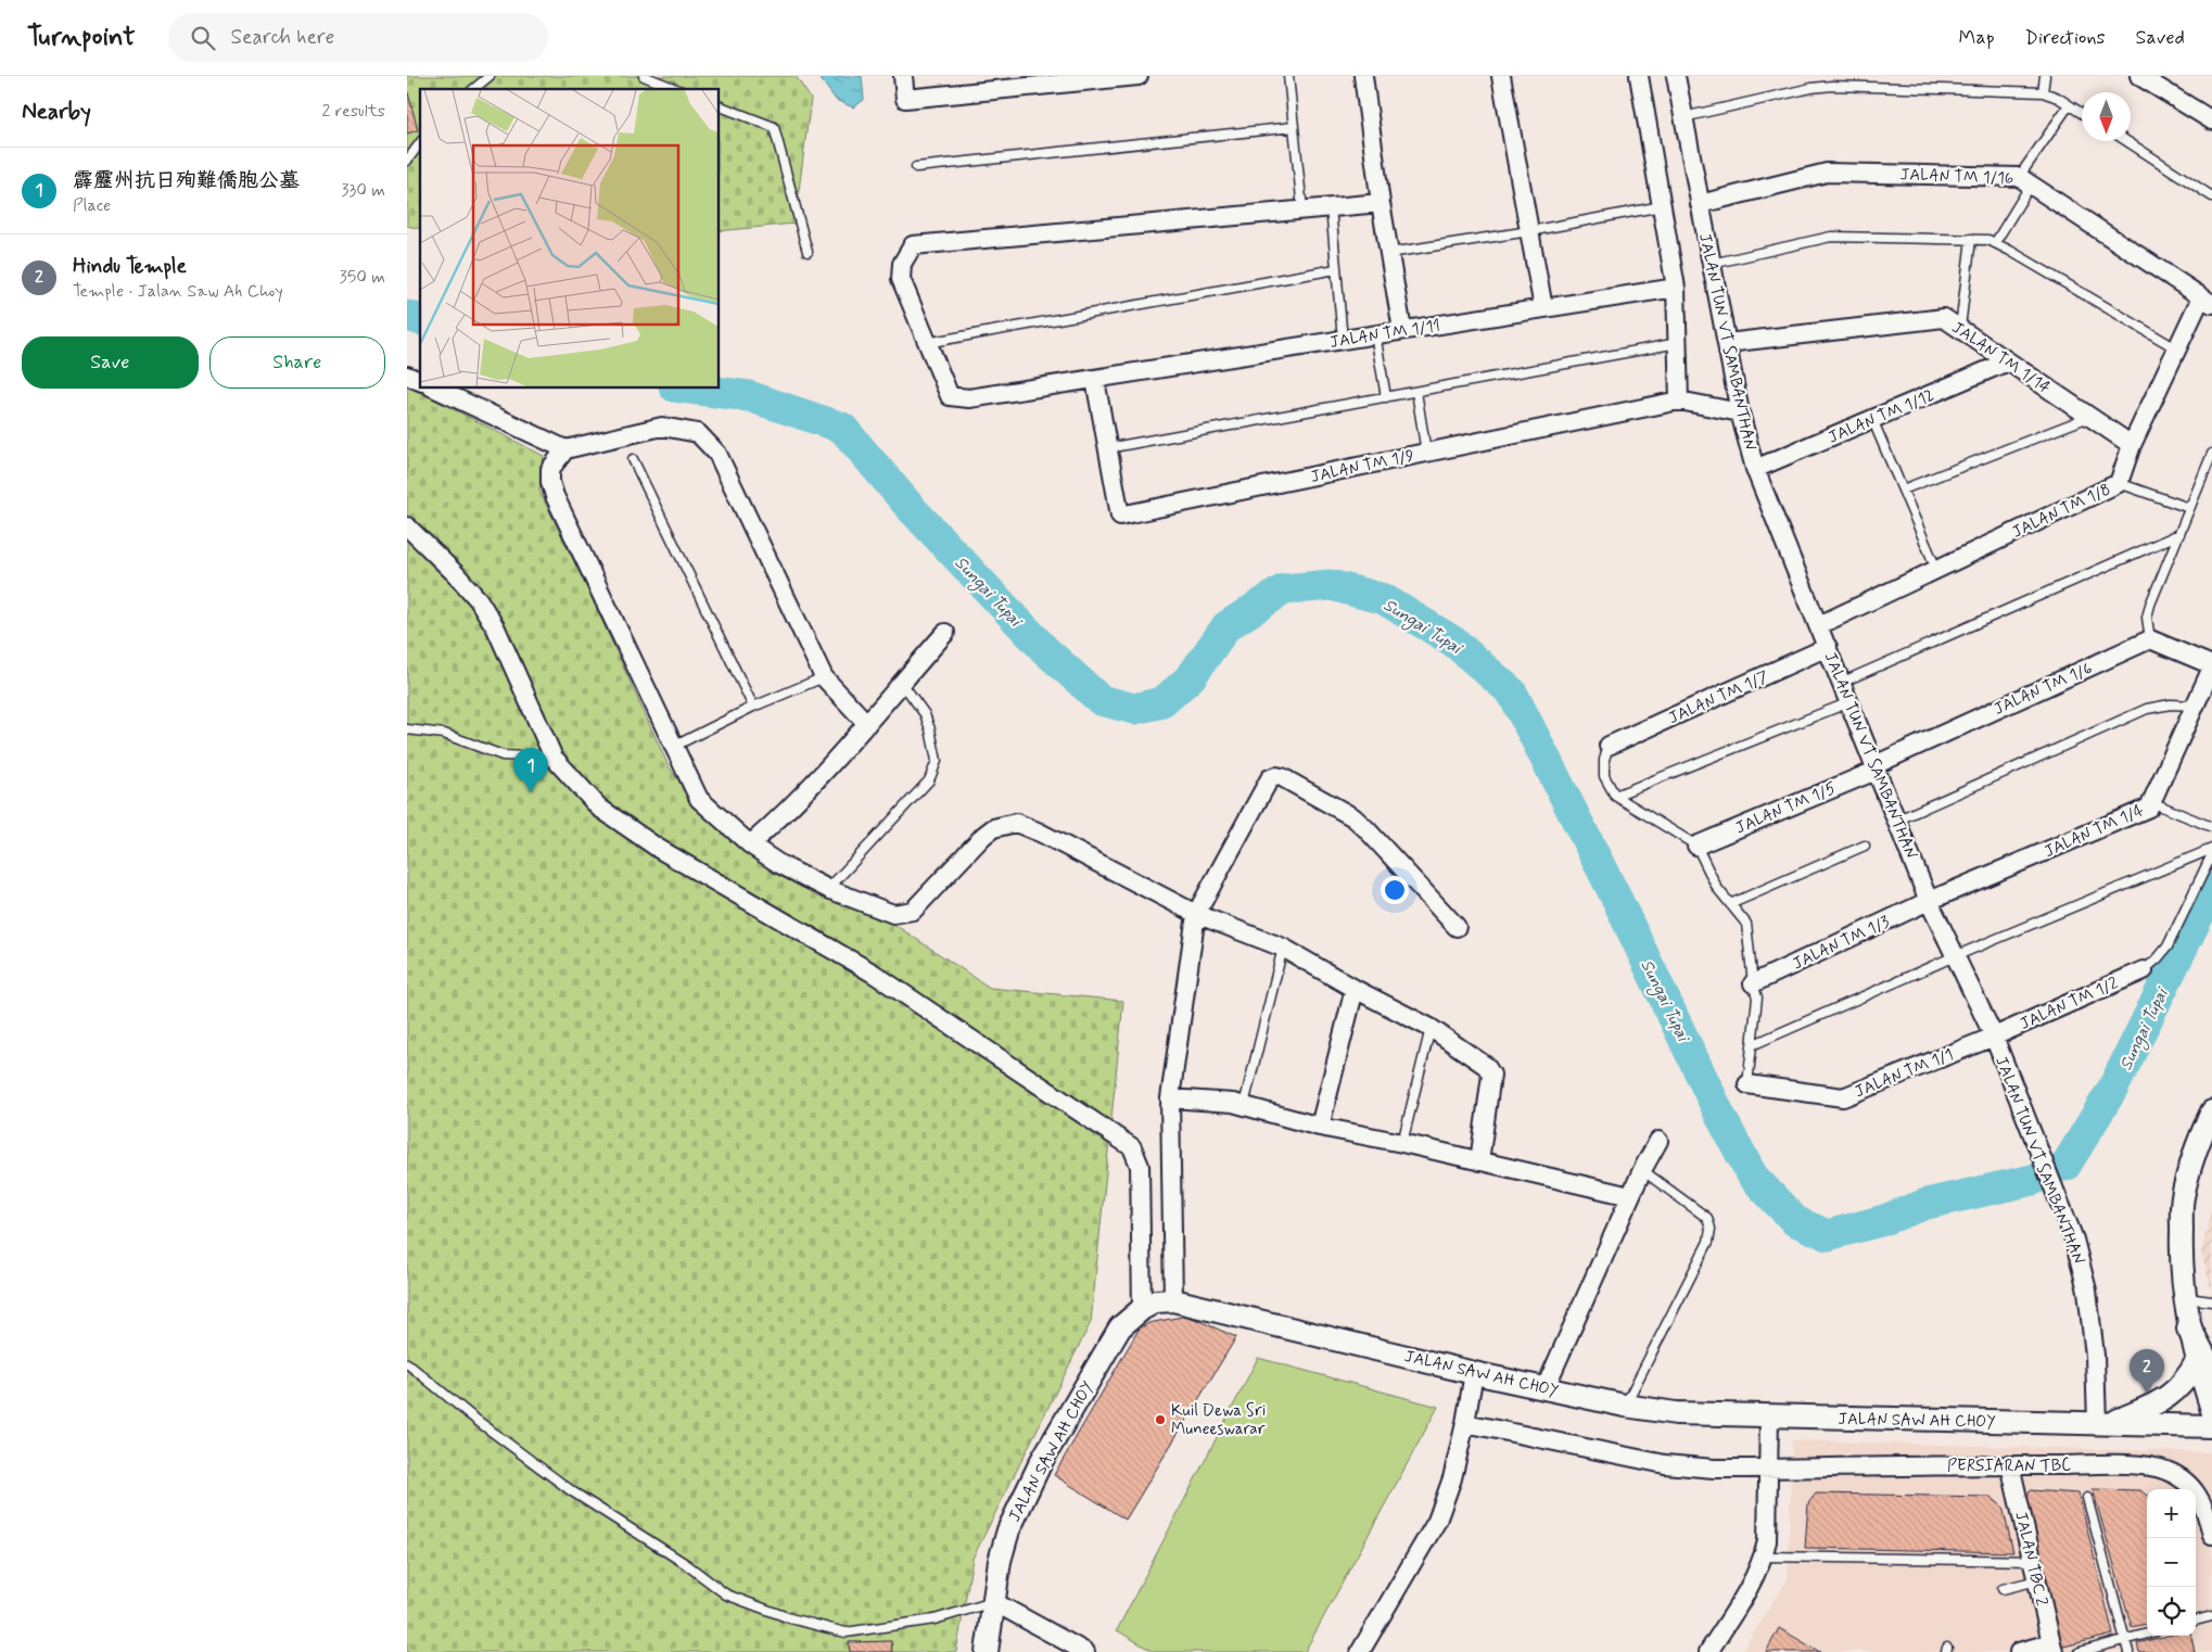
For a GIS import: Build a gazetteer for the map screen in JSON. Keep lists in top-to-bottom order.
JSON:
{
  "streets": {
    "street": [
      "JALAN TM 1/16",
      "JALAN TM 1/11",
      "JALAN TUN VT SAMBANTHAN",
      "JALAN TM 1/14",
      "JALAN TM 1/12",
      "JALAN TM 1/9",
      "JALAN TM 1/8",
      "JALAN TM 1/6",
      "JALAN TM 1/7",
      "JALAN TM 1/5",
      "JALAN TM 1/4",
      "JALAN TM 1/3",
      "JALAN TM 1/2",
      "JALAN TM 1/1",
      "JALAN SAW AH CHOY",
      "PERSIARAN TBC",
      "JALAN TBC 2"
    ]
  },
  "crossings": [
    ["JALAN TM 1/16", "JALAN TUN VT SAMBANTHAN"],
    ["JALAN TM 1/16", "JALAN TM 1/8"],
    ["JALAN TM 1/11", "JALAN TM 1/9"],
    ["JALAN TUN VT SAMBANTHAN", "JALAN TM 1/14"],
    ["JALAN TUN VT SAMBANTHAN", "JALAN TM 1/12"],
    ["JALAN TUN VT SAMBANTHAN", "JALAN TM 1/9"],
    ["JALAN TUN VT SAMBANTHAN", "JALAN TM 1/8"],
    ["JALAN TUN VT SAMBANTHAN", "JALAN TM 1/6"],
    ["JALAN TUN VT SAMBANTHAN", "JALAN TM 1/7"],
    ["JALAN TUN VT SAMBANTHAN", "JALAN TM 1/5"],
    ["JALAN TUN VT SAMBANTHAN", "JALAN TM 1/4"],
    ["JALAN TUN VT SAMBANTHAN", "JALAN TM 1/3"],
    ["JALAN TUN VT SAMBANTHAN", "JALAN TM 1/2"],
    ["JALAN TUN VT SAMBANTHAN", "JALAN TM 1/1"],
    ["JALAN TUN VT SAMBANTHAN", "JALAN SAW AH CHOY"],
    ["JALAN TM 1/14", "JALAN TM 1/12"],
    ["JALAN TM 1/14", "JALAN TM 1/8"],
    ["JALAN TM 1/6", "JALAN TM 1/5"],
    ["JALAN TM 1/4", "JALAN TM 1/3"],
    ["JALAN TM 1/2", "JALAN TM 1/1"],
    ["PERSIARAN TBC", "JALAN TBC 2"]
  ],
  "water": ["Sungai Tupai"],
  "places": ["Kuil Dewa Sri Muneeswarar"],
  "north": "bottom",
  "page": {
    "header": "Turnpoint",
    "search": "Search here",
    "nav": ["Map", "Directions", "Saved"],
    "heading": ["Nearby", "2 results"],
    "list": [
      {
        "mark": "1",
        "name": "霹靂州抗日殉難僑胞公墓",
        "note": "Place",
        "value": "330 m"
      },
      {
        "mark": "2",
        "name": "Hindu Temple",
        "note": "Temple · Jalan Saw Ah Choy",
        "value": "350 m"
      }
    ],
    "buttons": ["Save", "Share"],
    "pins": ["1", "2"],
    "map_buttons": ["+", "−"]
  }
}
